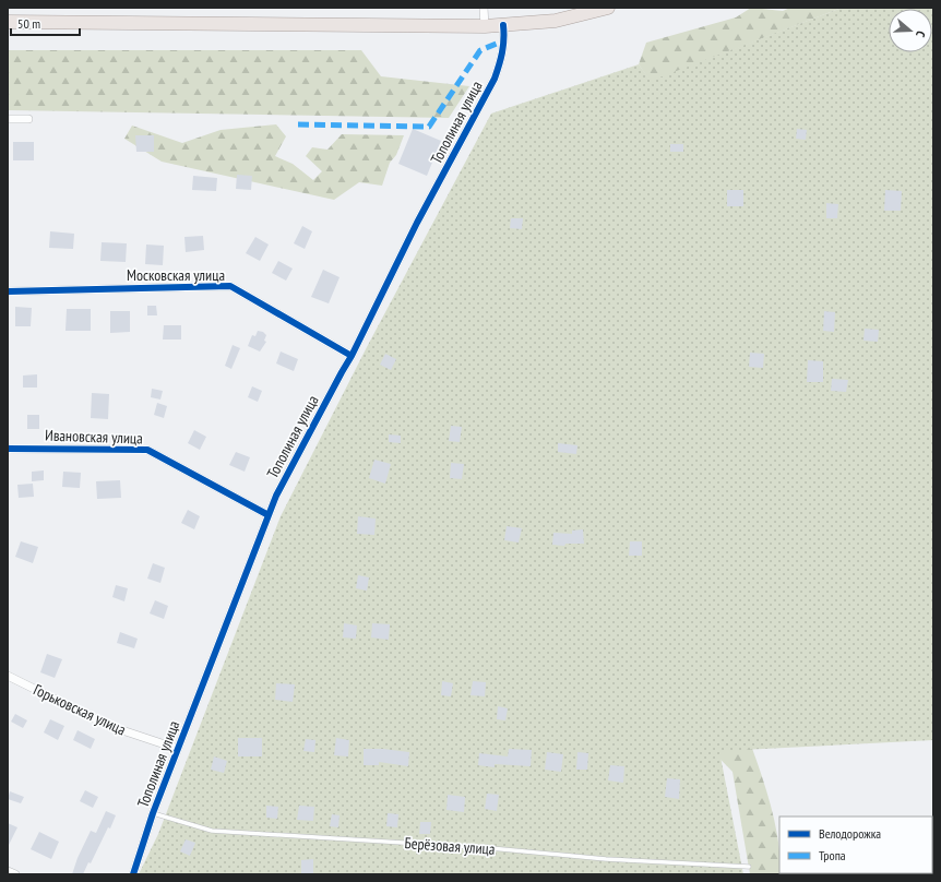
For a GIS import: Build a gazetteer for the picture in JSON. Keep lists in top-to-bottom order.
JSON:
{
  "streets": {
    "street": [
      "Тополиная улица",
      "Московская улица",
      "Ивановская улица",
      "Горьковская улица"
    ],
    "lane": ["Берёзовая улица"]
  },
  "crossings": [
    ["Тополиная улица", "Московская улица"],
    ["Тополиная улица", "Ивановская улица"],
    ["Тополиная улица", "Горьковская улица"],
    ["Тополиная улица", "Берёзовая улица"]
  ],
  "legend": ["Велодорожка", "Тропа"],
  "scale_bar": "50 m",
  "north": "right"
}
